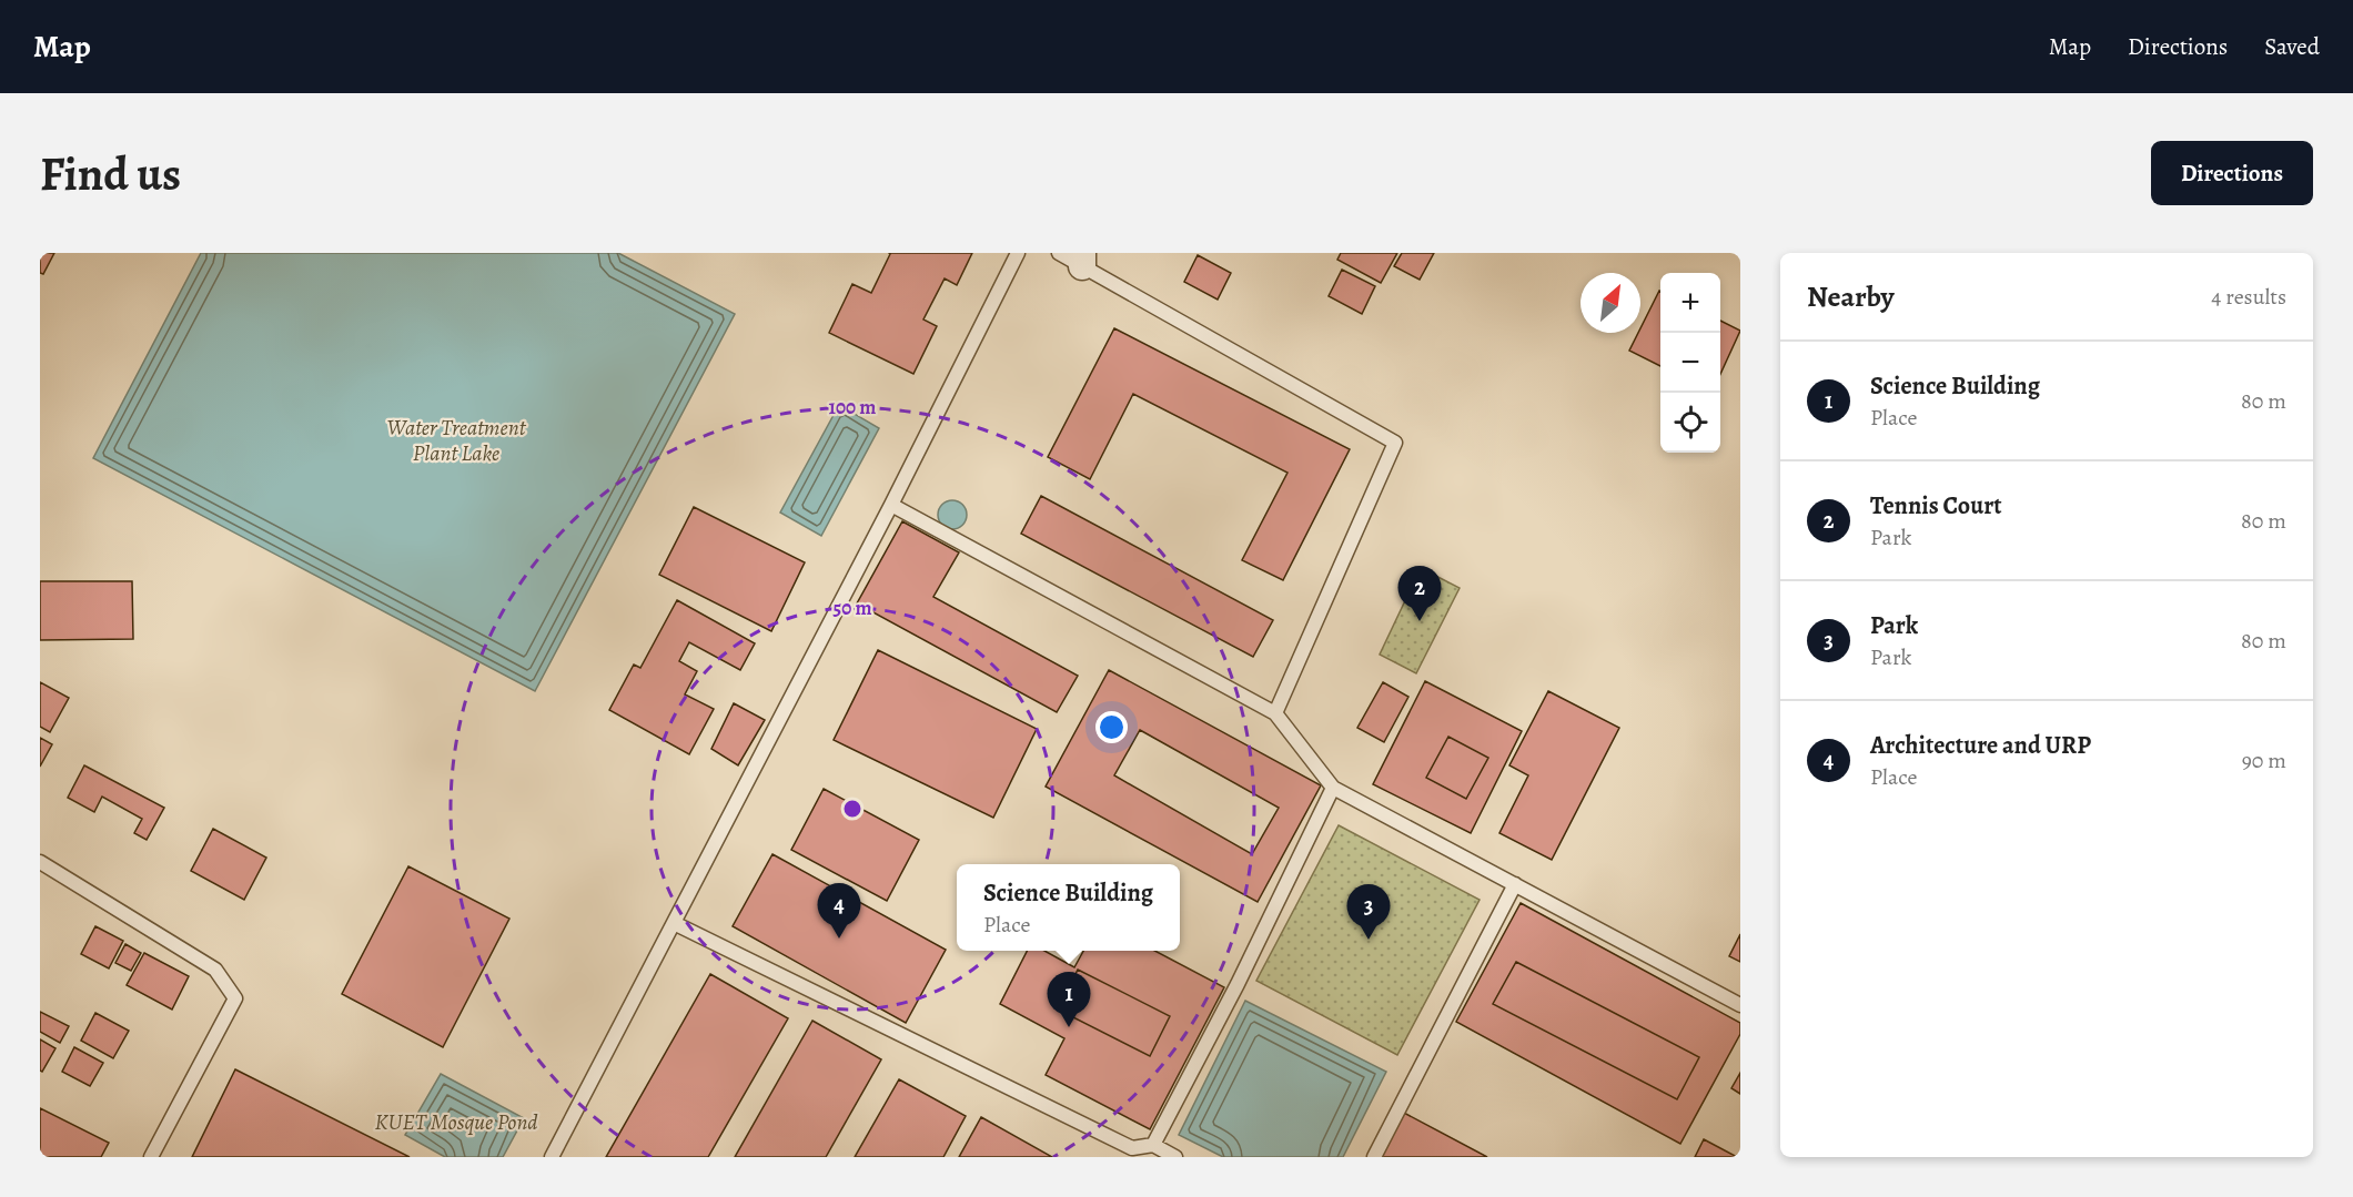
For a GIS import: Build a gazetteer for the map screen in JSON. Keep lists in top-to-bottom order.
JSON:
{
  "water": ["Water Treatment Plant Lake", "KUET Mosque Pond"],
  "north": "top right",
  "page": {
    "header": "Map",
    "nav": ["Map", "Directions", "Saved"],
    "buttons": "Directions",
    "title": "Find us",
    "heading": ["Nearby", "4 results"],
    "map_buttons": ["+", "−"],
    "list": [
      {
        "mark": "1",
        "name": "Science Building",
        "note": "Place",
        "value": "80 m"
      },
      {
        "mark": "2",
        "name": "Tennis Court",
        "note": "Park",
        "value": "80 m"
      },
      {
        "mark": "3",
        "name": "Park",
        "note": "Park",
        "value": "80 m"
      },
      {
        "mark": "4",
        "name": "Architecture and URP",
        "note": "Place",
        "value": "90 m"
      }
    ],
    "pins": [
      "2",
      "4",
      "3",
      "1"
    ],
    "popup": ["Science Building", "Place"]
  },
  "rings": ["100 m", "50 m"]
}
